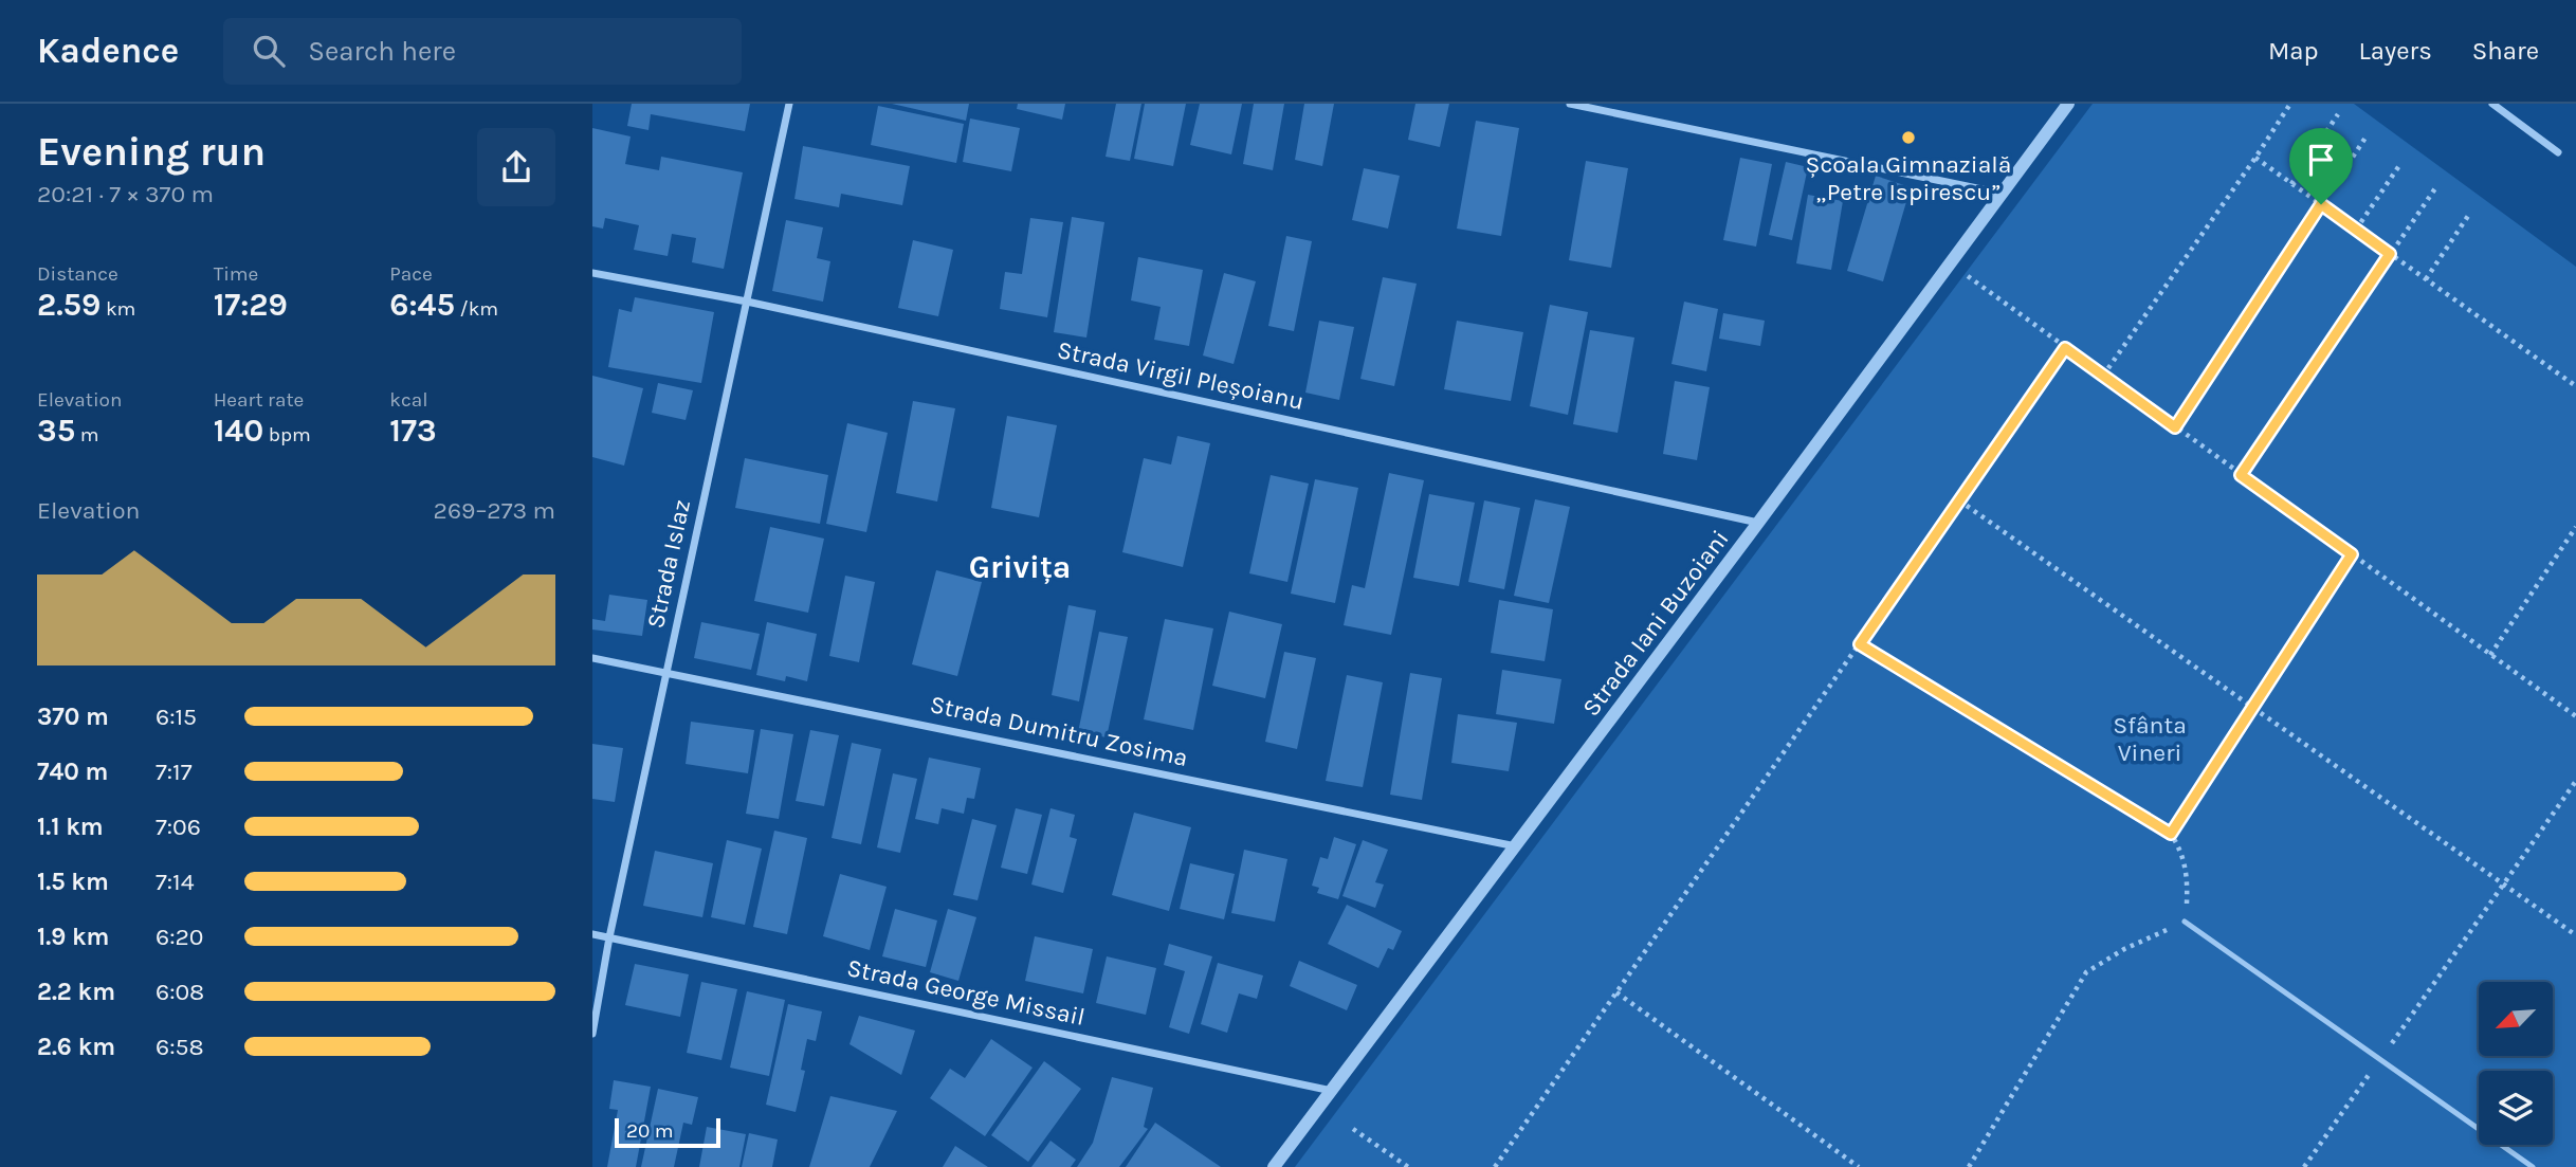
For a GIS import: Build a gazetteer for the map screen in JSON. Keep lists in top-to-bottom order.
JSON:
{
  "streets": {
    "street": [
      "Strada Virgil Pleșoianu",
      "Strada Islaz",
      "Strada Iani Buzoiani",
      "Strada Dumitru Zosima",
      "Strada George Missail"
    ]
  },
  "crossings": [
    ["Strada Virgil Pleșoianu", "Strada Islaz"],
    ["Strada Virgil Pleșoianu", "Strada Iani Buzoiani"],
    ["Strada Islaz", "Strada Dumitru Zosima"],
    ["Strada Islaz", "Strada George Missail"],
    ["Strada Iani Buzoiani", "Strada Dumitru Zosima"],
    ["Strada Iani Buzoiani", "Strada George Missail"]
  ],
  "districts": ["Grivița"],
  "parks": ["Sfânta Vineri"],
  "places": ["Școala Gimnazială „Petre Ispirescu”"],
  "scale_bar": "20 m",
  "north": "bottom left",
  "page": {
    "header": "Kadence",
    "search": "Search here",
    "nav": ["Map", "Layers", "Share"],
    "heading": ["Evening run", "20:21 · 7 × 370 m"],
    "stats": [
      ["Distance", "2.59 km"],
      ["Time", "17:29"],
      ["Pace", "6:45 /km"],
      ["Elevation", "35 m"],
      ["Heart rate", "140 bpm"],
      ["kcal", "173"]
    ],
    "chart": ["Elevation", "269–273 m"],
    "list": [
      {
        "name": "370 m",
        "note": "6:15"
      },
      {
        "name": "740 m",
        "note": "7:17"
      },
      {
        "name": "1.1 km",
        "note": "7:06"
      },
      {
        "name": "1.5 km",
        "note": "7:14"
      },
      {
        "name": "1.9 km",
        "note": "6:20"
      },
      {
        "name": "2.2 km",
        "note": "6:08"
      },
      {
        "name": "2.6 km",
        "note": "6:58"
      }
    ],
    "scale": "20 m"
  }
}
